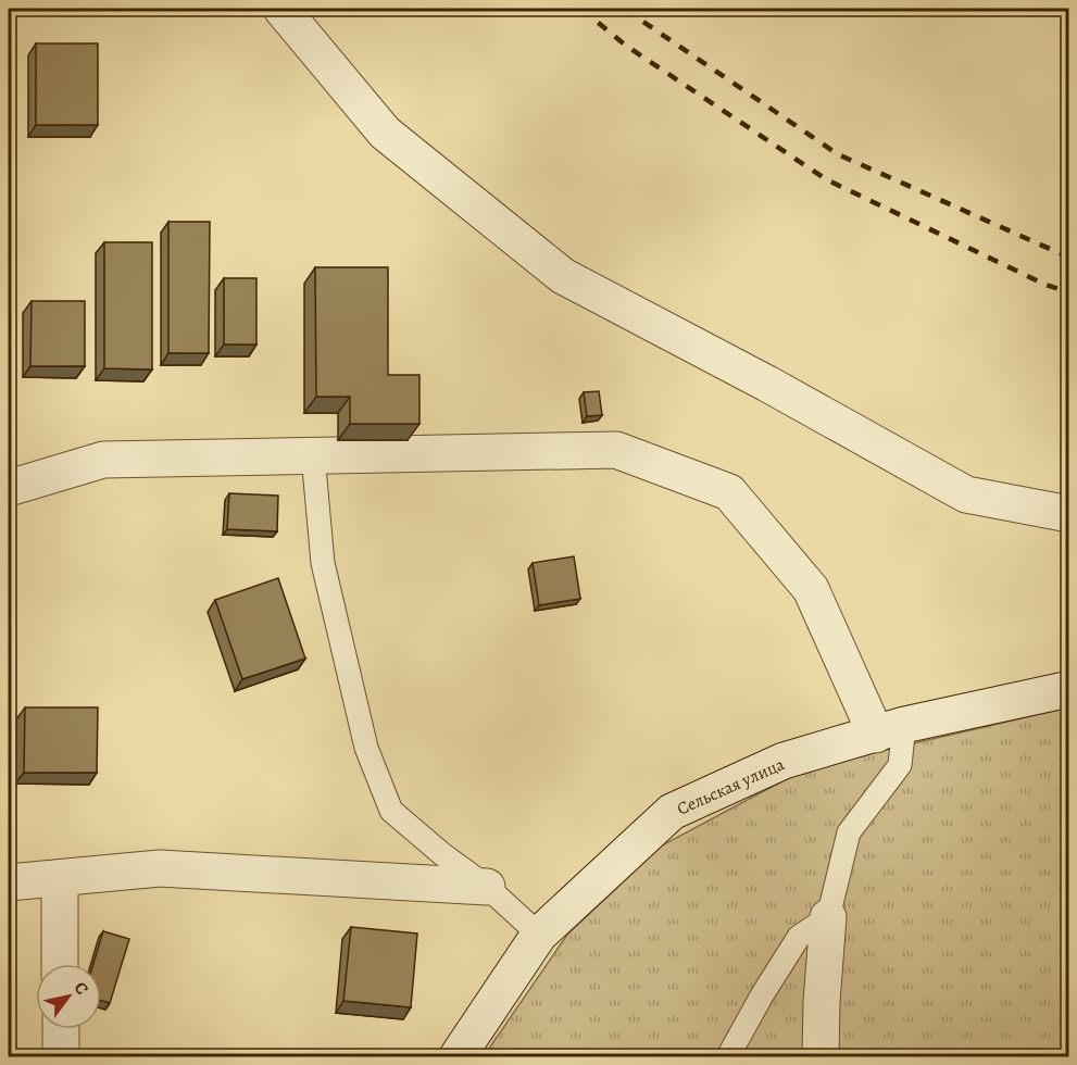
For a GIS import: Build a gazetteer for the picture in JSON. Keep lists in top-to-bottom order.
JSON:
{
  "streets": {
    "street": ["Сельская улица"]
  },
  "north": "top right"
}
